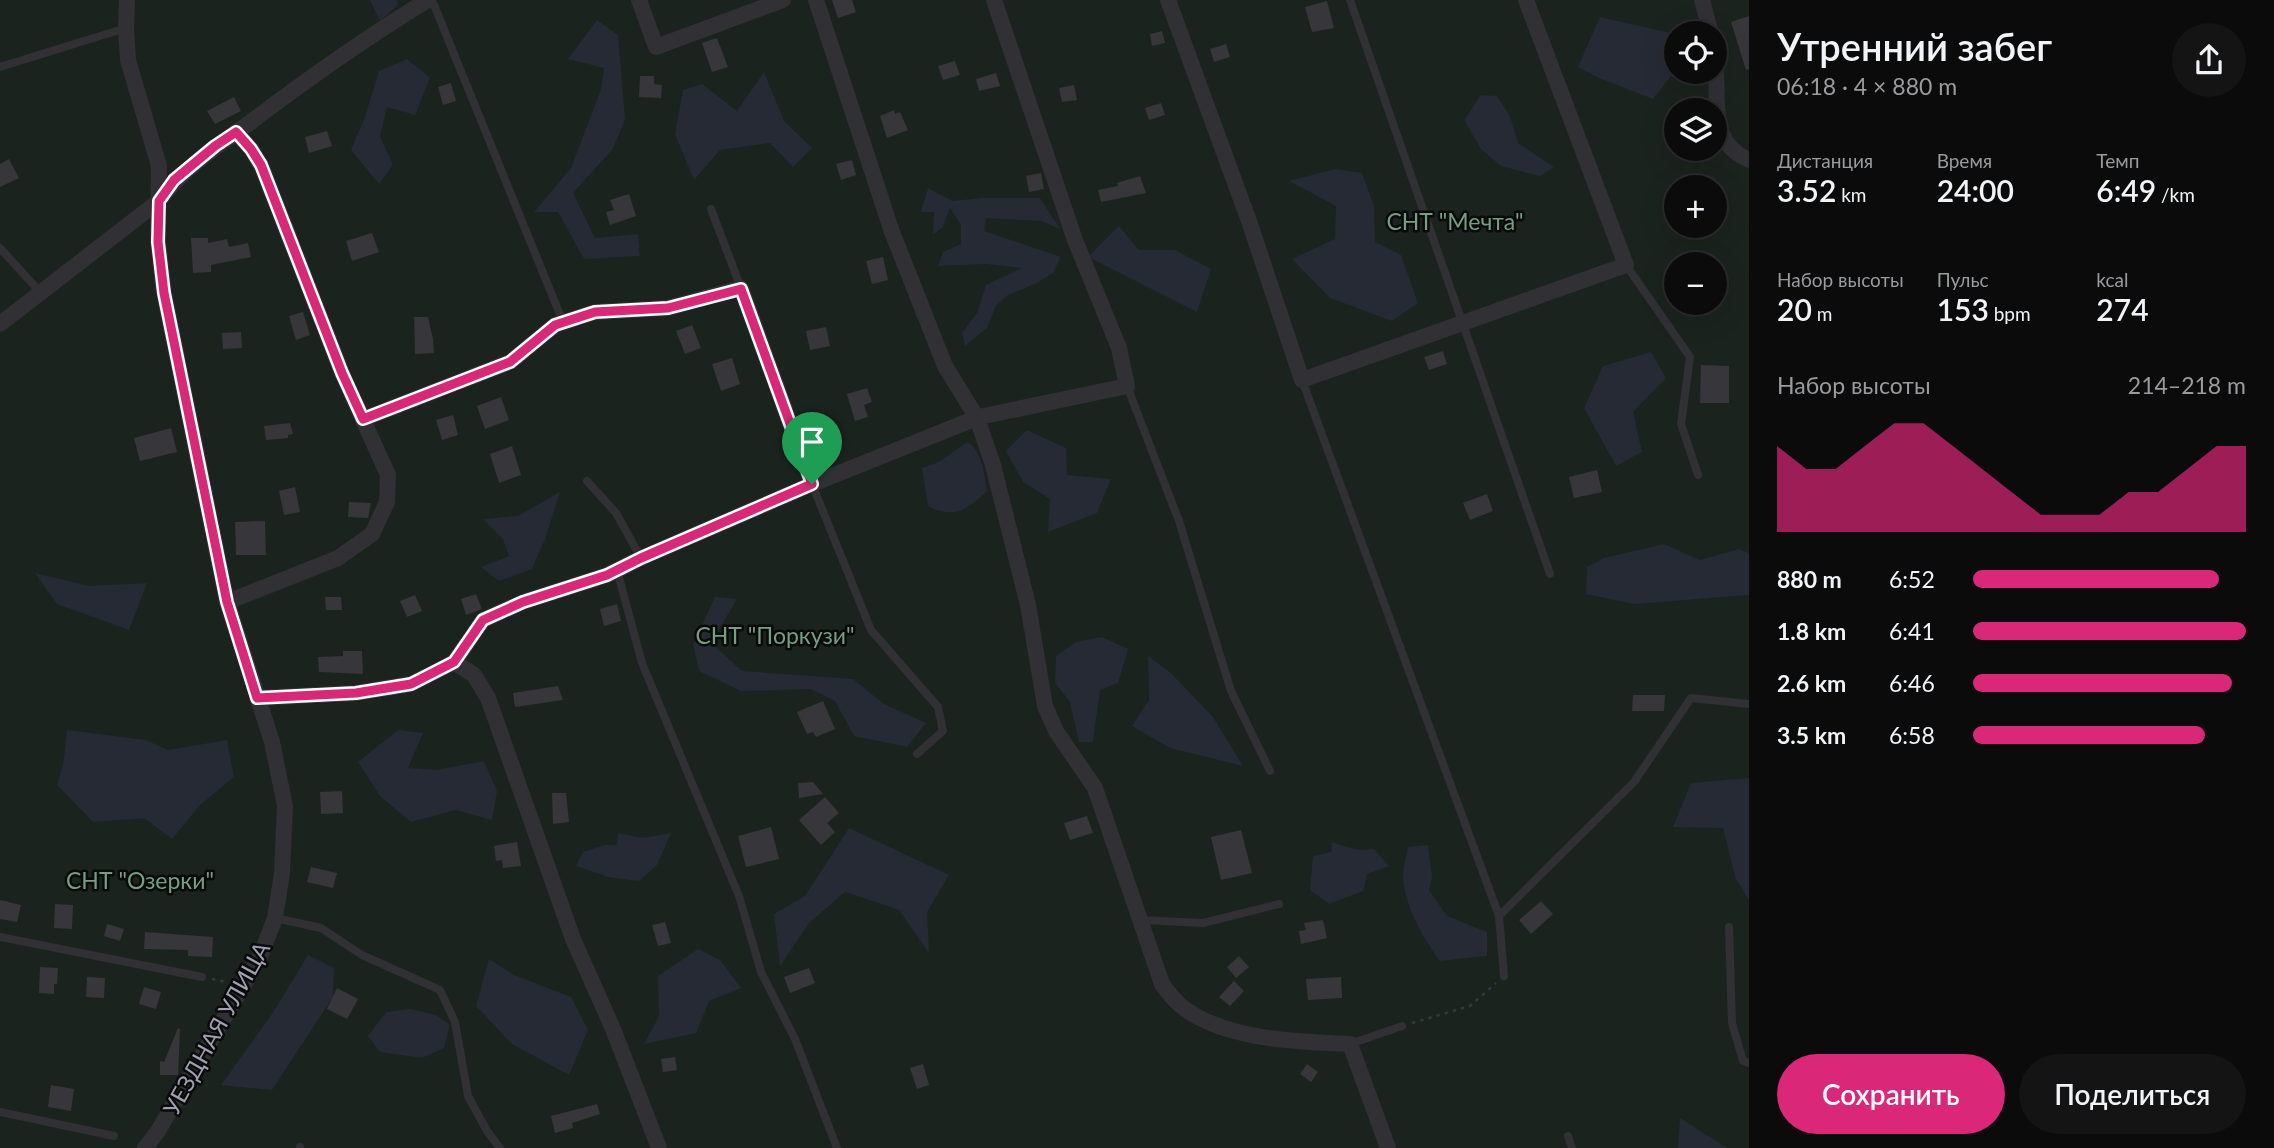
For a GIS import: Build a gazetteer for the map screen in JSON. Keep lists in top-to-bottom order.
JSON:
{
  "streets": {
    "street": ["УЕЗДНАЯ УЛИЦА"]
  },
  "parks": ["СНТ \"Мечта\"", "СНТ \"Поркузи\"", "СНТ \"Озерки\""],
  "page": {
    "heading": ["Утренний забег", "06:18 · 4 × 880 m"],
    "map_buttons": ["+", "−"],
    "stats": [
      ["Дистанция", "3.52 km"],
      ["Время", "24:00"],
      ["Темп", "6:49 /km"],
      ["Набор высоты", "20 m"],
      ["Пульс", "153 bpm"],
      ["kcal", "274"]
    ],
    "chart": ["Набор высоты", "214–218 m"],
    "list": [
      {
        "name": "880 m",
        "note": "6:52"
      },
      {
        "name": "1.8 km",
        "note": "6:41"
      },
      {
        "name": "2.6 km",
        "note": "6:46"
      },
      {
        "name": "3.5 km",
        "note": "6:58"
      }
    ],
    "buttons": ["Сохранить", "Поделиться"]
  }
}
